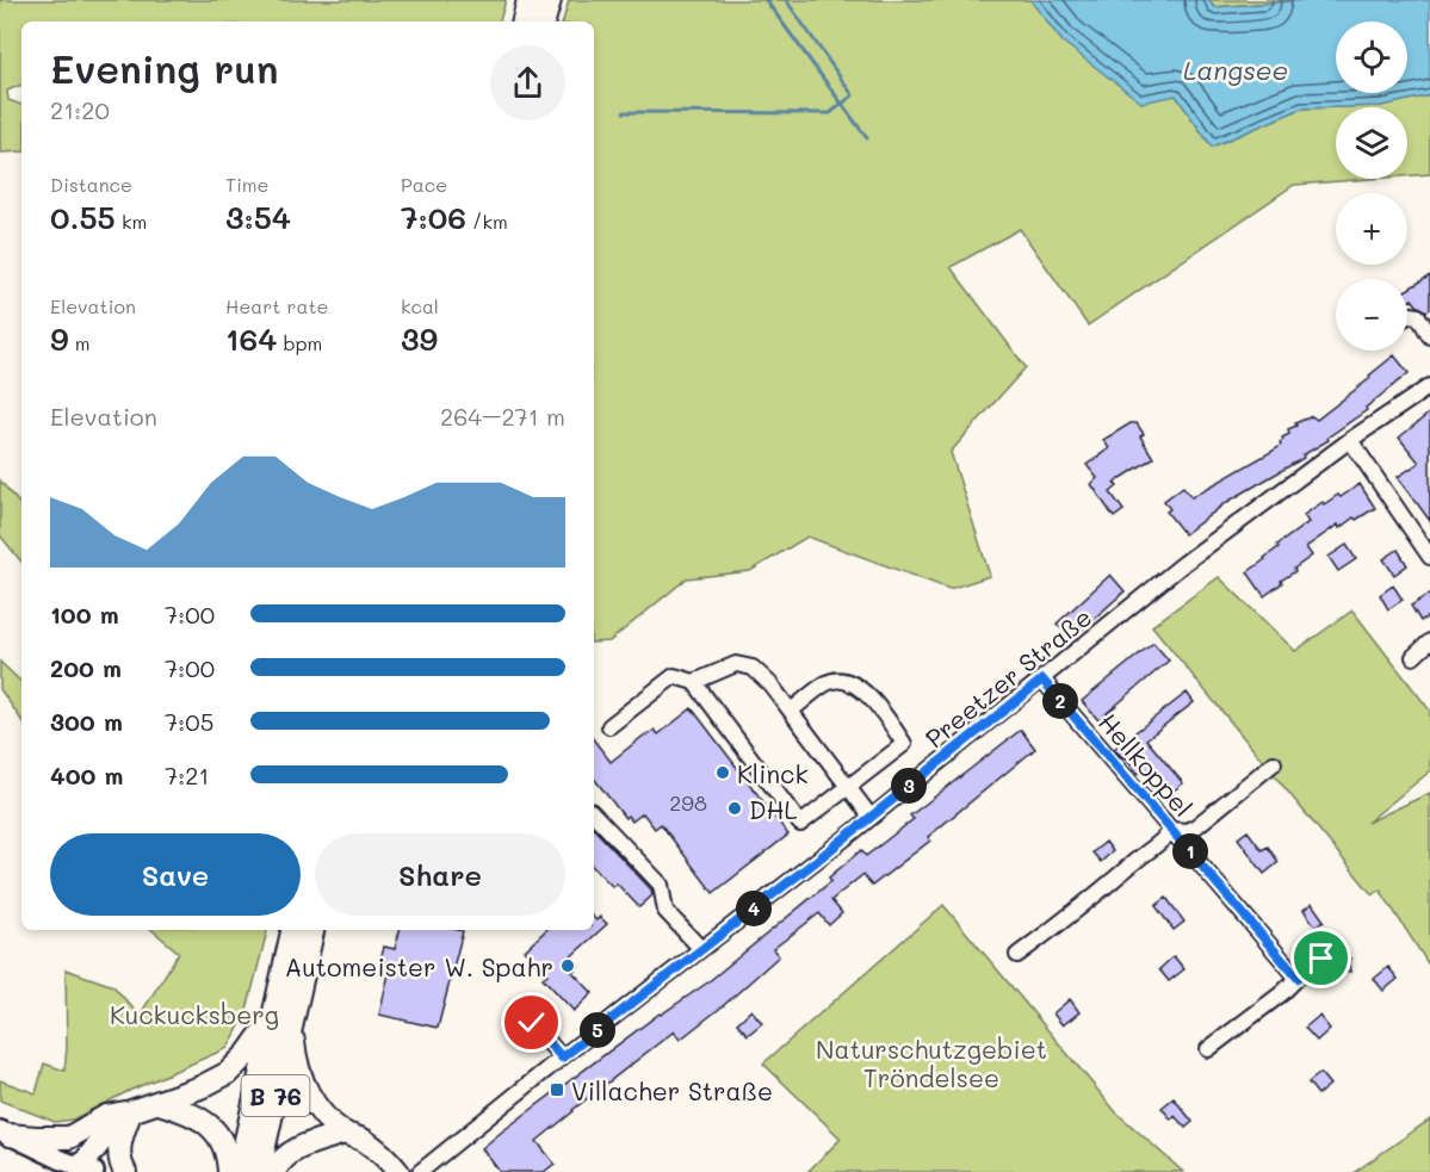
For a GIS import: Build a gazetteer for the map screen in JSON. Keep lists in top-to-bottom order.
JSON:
{
  "streets": {
    "highway": ["B 76"],
    "street": ["Preetzer Straße", "Hellkoppel"]
  },
  "crossings": [
    ["Preetzer Straße", "Hellkoppel"]
  ],
  "water": ["Langsee"],
  "parks": ["Kuckucksberg", "Naturschutzgebiet Tröndelsee"],
  "places": {
    "other": ["Klinck", "DHL", "Automeister W. Spahr"],
    "transit": ["Villacher Straße"]
  },
  "house_numbers": ["298"],
  "page": {
    "map_buttons": ["+", "−"],
    "heading": ["Evening run", "21:20"],
    "stats": [
      ["Distance", "0.55 km"],
      ["Time", "3:54"],
      ["Pace", "7:06 /km"],
      ["Elevation", "9 m"],
      ["Heart rate", "164 bpm"],
      ["kcal", "39"]
    ],
    "chart": ["Elevation", "264–271 m"],
    "list": [
      {
        "name": "100 m",
        "note": "7:00"
      },
      {
        "name": "200 m",
        "note": "7:00"
      },
      {
        "name": "300 m",
        "note": "7:05"
      },
      {
        "name": "400 m",
        "note": "7:21"
      }
    ],
    "pins": [
      "2",
      "3",
      "1",
      "4",
      "5"
    ],
    "buttons": ["Save", "Share"]
  }
}
